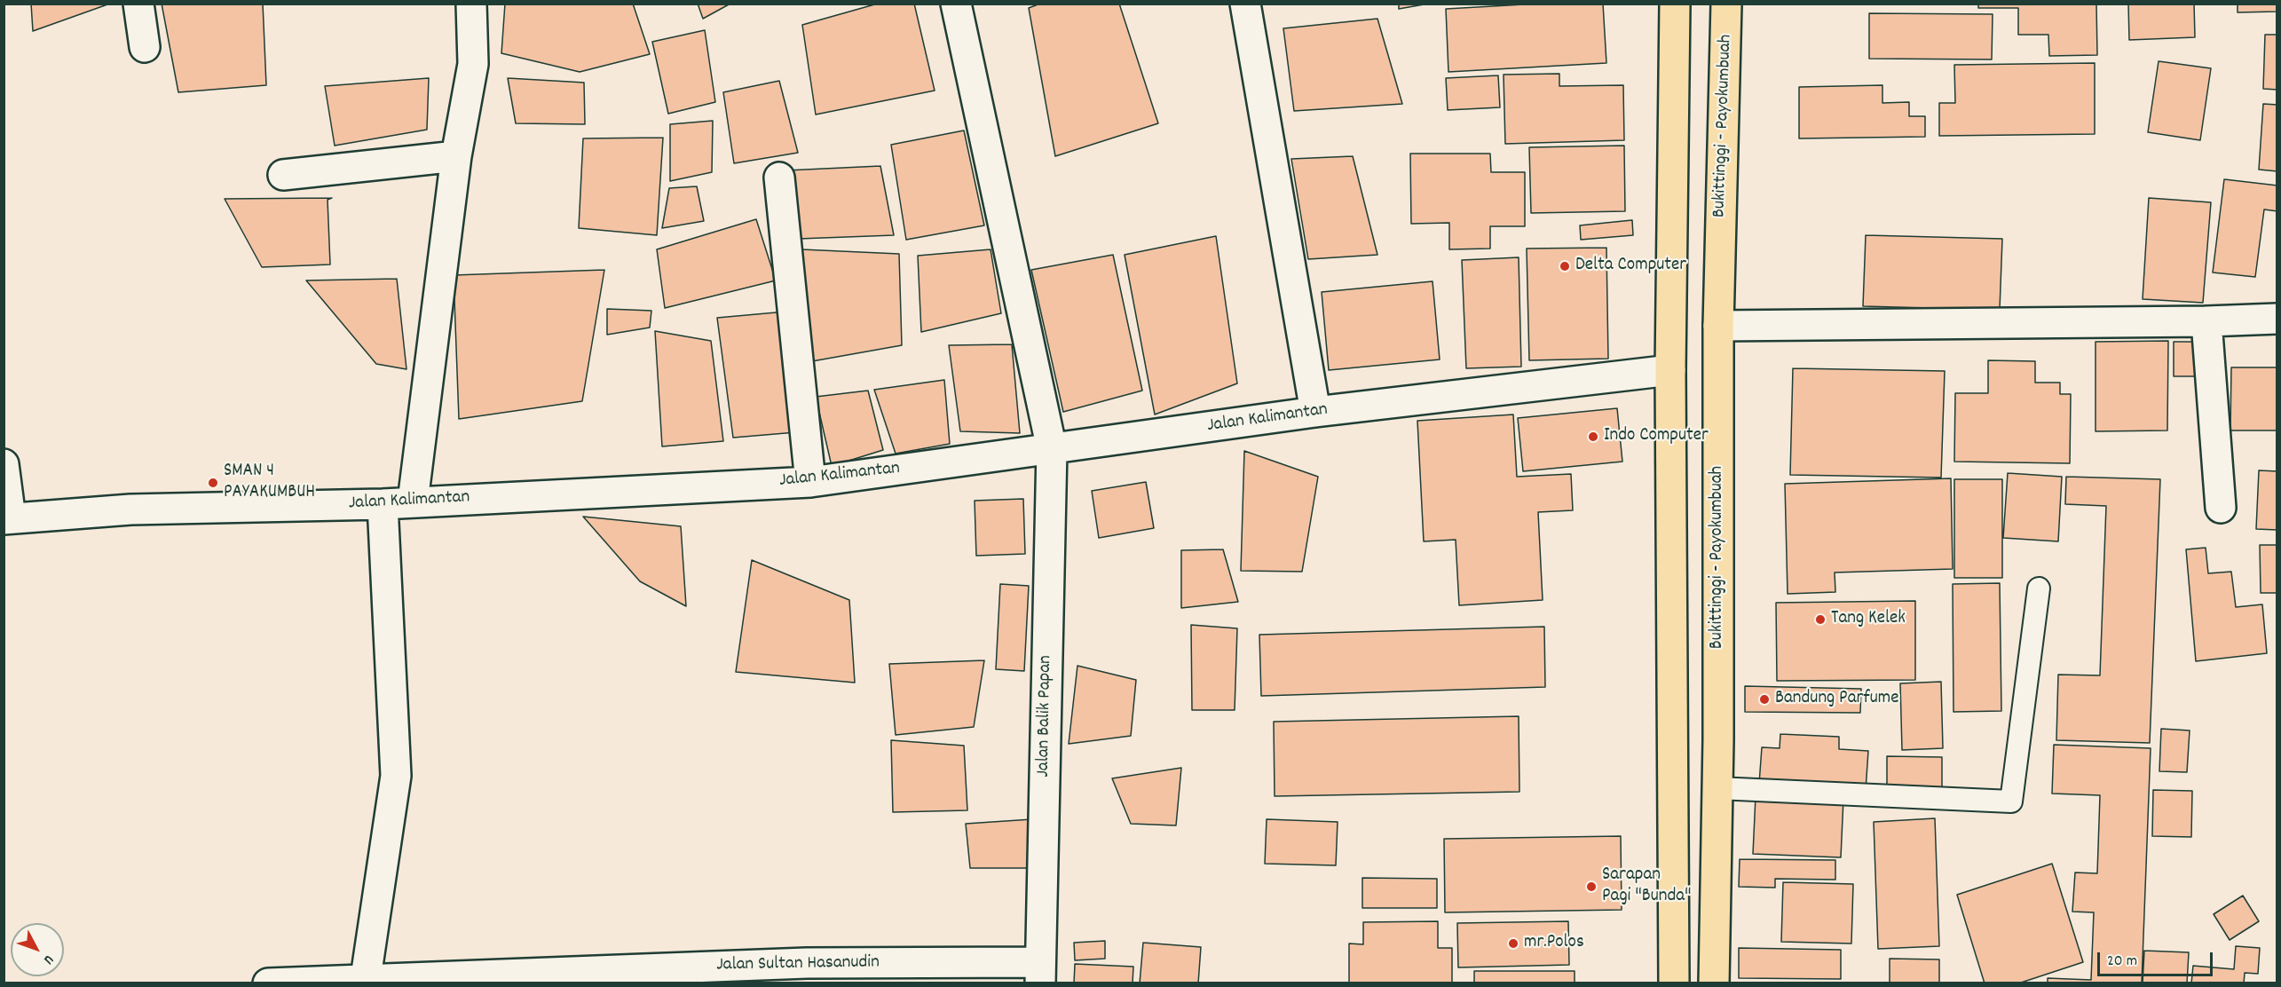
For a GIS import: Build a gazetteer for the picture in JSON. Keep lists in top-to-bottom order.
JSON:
{
  "streets": {
    "highway": ["Bukittinggi - Payokumbuah"],
    "street": ["Jalan Kalimantan", "Jalan Balik Papan", "Jalan Sultan Hasanudin"]
  },
  "crossings": [
    ["Jalan Kalimantan", "Jalan Balik Papan"],
    ["Jalan Balik Papan", "Jalan Sultan Hasanudin"]
  ],
  "places": [
    "Delta Computer",
    "Indo Computer",
    "SMAN 4 PAYAKUMBUH",
    "Tang Kelek",
    "Bandung Parfume",
    "Sarapan Pagi \"Bunda\"",
    "mr.Polos"
  ],
  "scale_bar": "20 m",
  "north": "bottom right"
}
